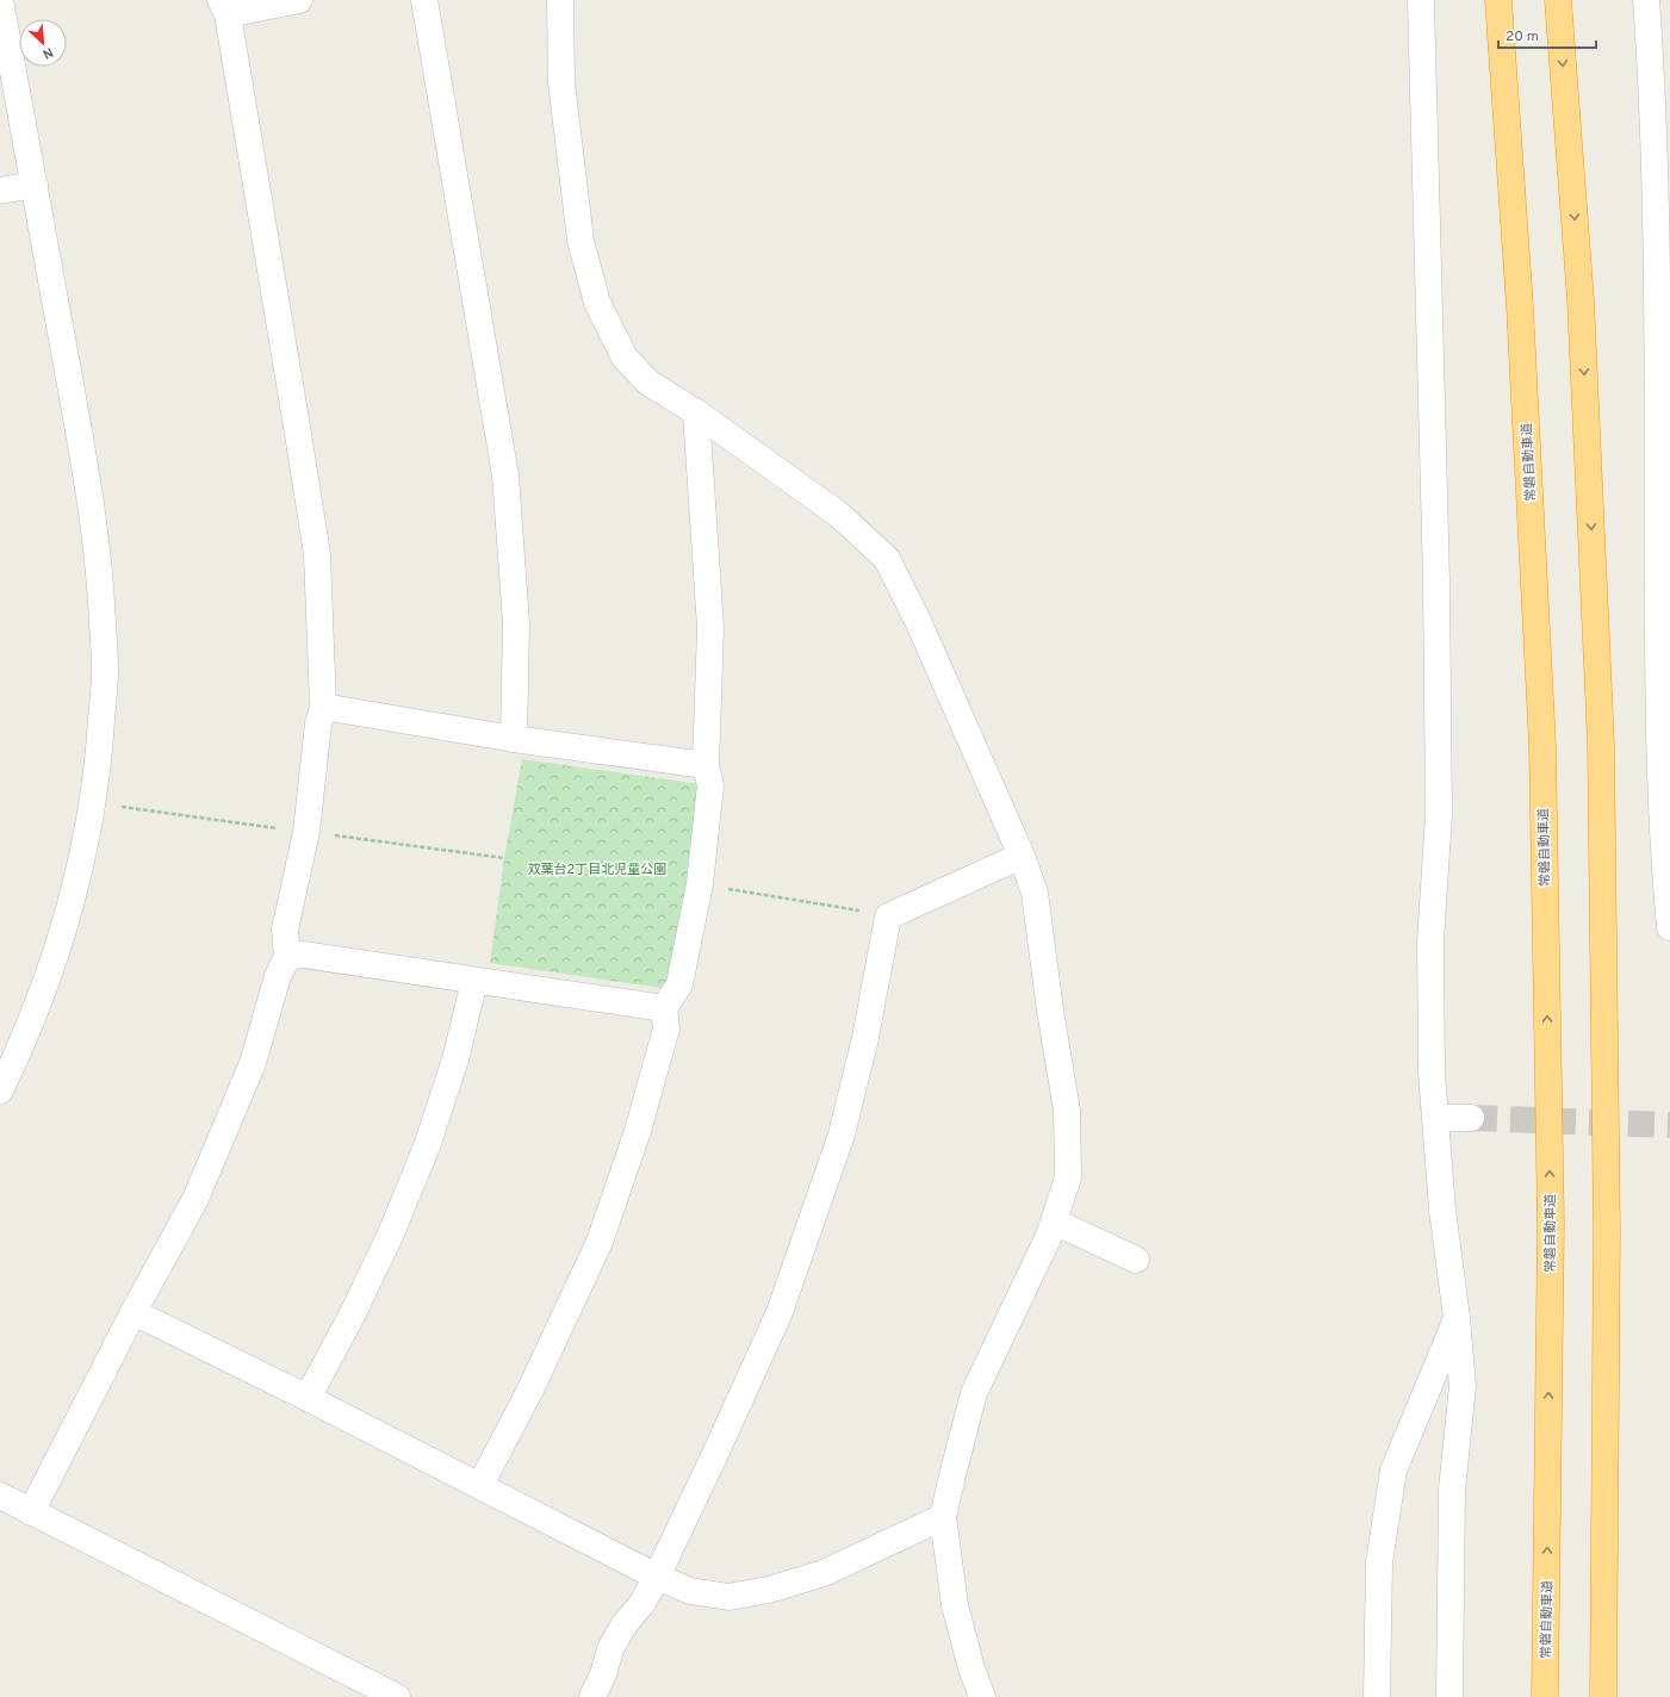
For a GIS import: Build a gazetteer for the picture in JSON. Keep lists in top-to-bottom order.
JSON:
{
  "streets": {
    "highway": ["常磐自動車道"]
  },
  "parks": ["双葉台2丁目北児童公園"],
  "scale_bar": "20 m",
  "north": "bottom right"
}
